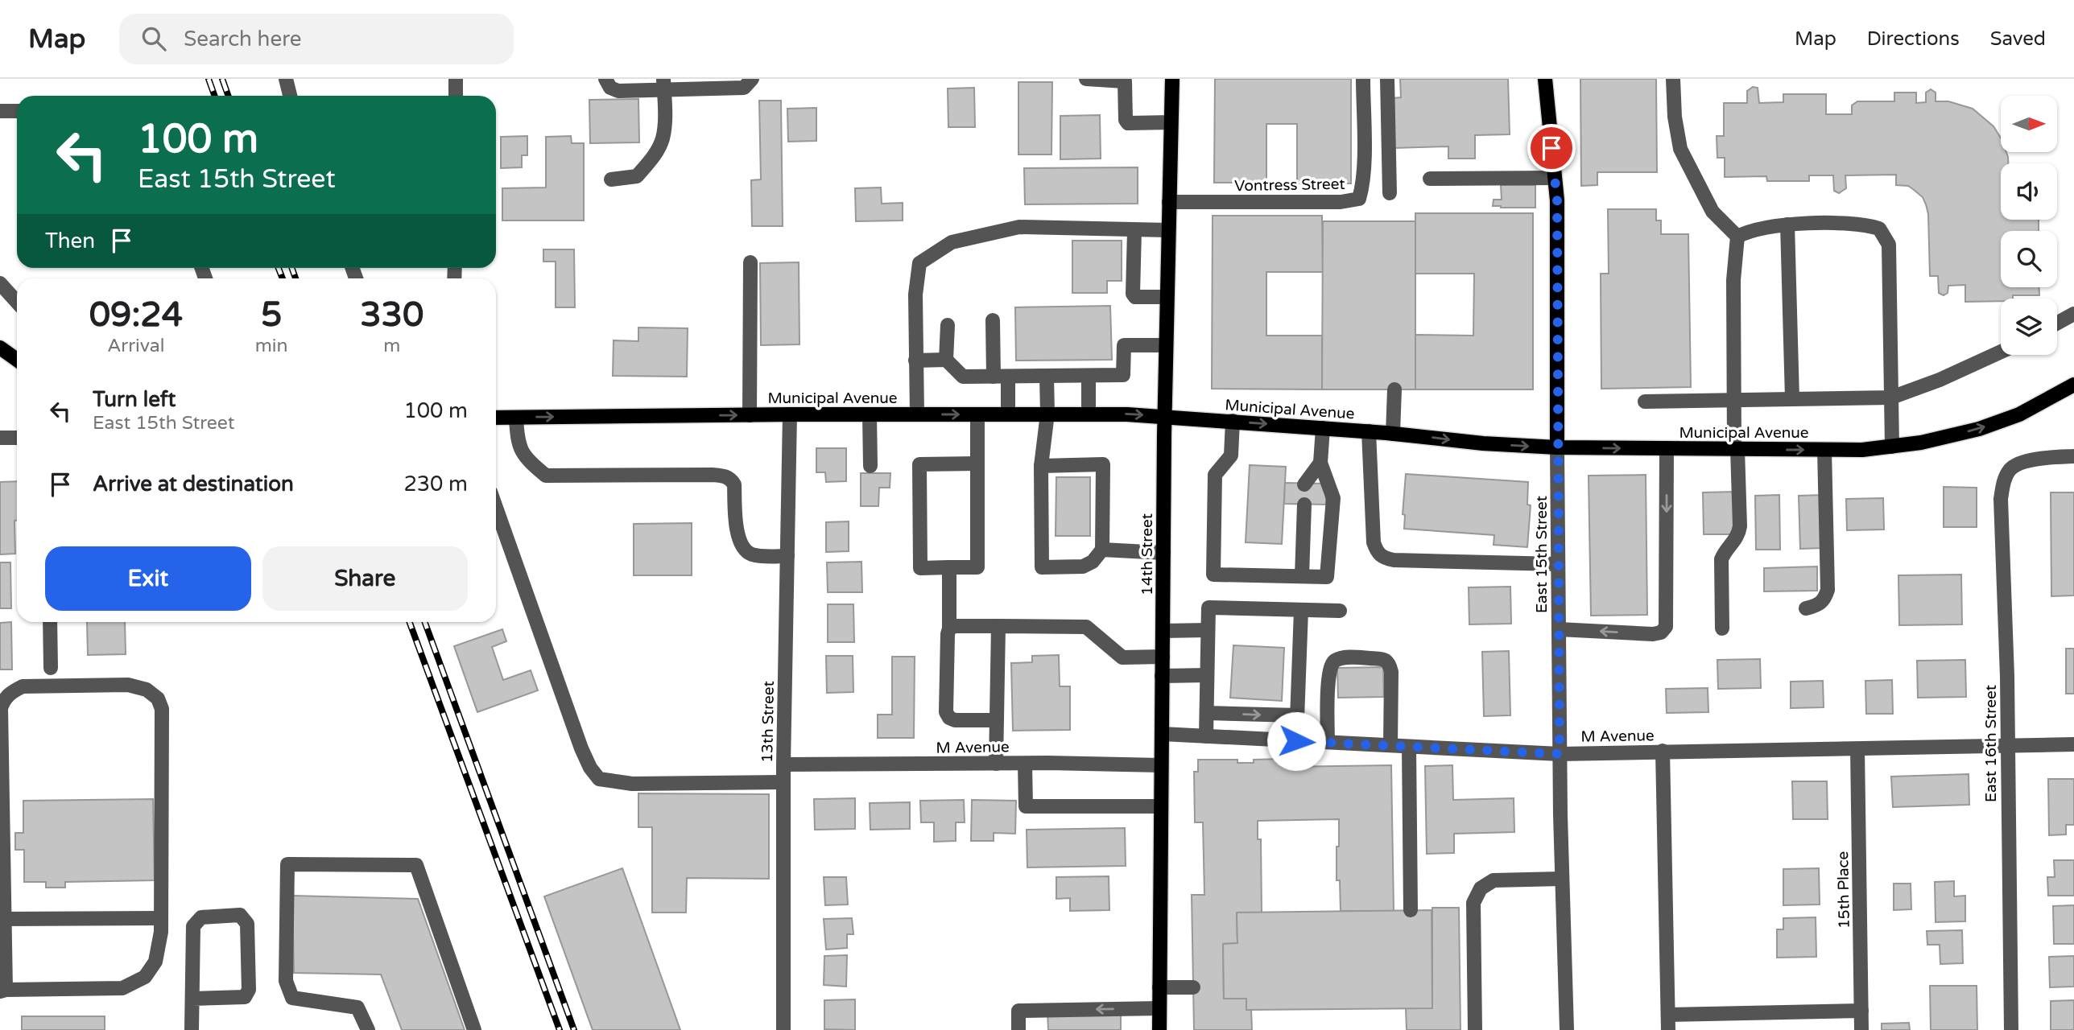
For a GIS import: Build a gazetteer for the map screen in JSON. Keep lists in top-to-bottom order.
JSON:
{
  "streets": {
    "main road": ["Municipal Avenue", "14th Street", "East 15th Street"],
    "street": [
      "Vontress Street",
      "13th Street",
      "M Avenue",
      "East 16th Street",
      "15th Place"
    ]
  },
  "crossings": [
    ["Vontress Street", "14th Street"],
    ["Municipal Avenue", "14th Street"],
    ["Municipal Avenue", "East 15th Street"],
    ["Municipal Avenue", "13th Street"],
    ["14th Street", "M Avenue"],
    ["East 15th Street", "M Avenue"],
    ["13th Street", "M Avenue"],
    ["M Avenue", "East 16th Street"],
    ["M Avenue", "15th Place"]
  ],
  "one_way": ["Municipal Avenue"],
  "north": "right",
  "page": {
    "header": "Map",
    "search": "Search here",
    "nav": ["Map", "Directions", "Saved"],
    "turn": ["100 m", "East 15th Street"],
    "then": "Then",
    "eta": [
      "09:24",
      "Arrival",
      "5",
      "min",
      "330",
      "m"
    ],
    "list": [
      {
        "name": "Turn left",
        "note": "East 15th Street",
        "value": "100 m"
      },
      {
        "name": "Arrive at destination",
        "value": "230 m"
      }
    ],
    "buttons": ["Exit", "Share"]
  }
}
